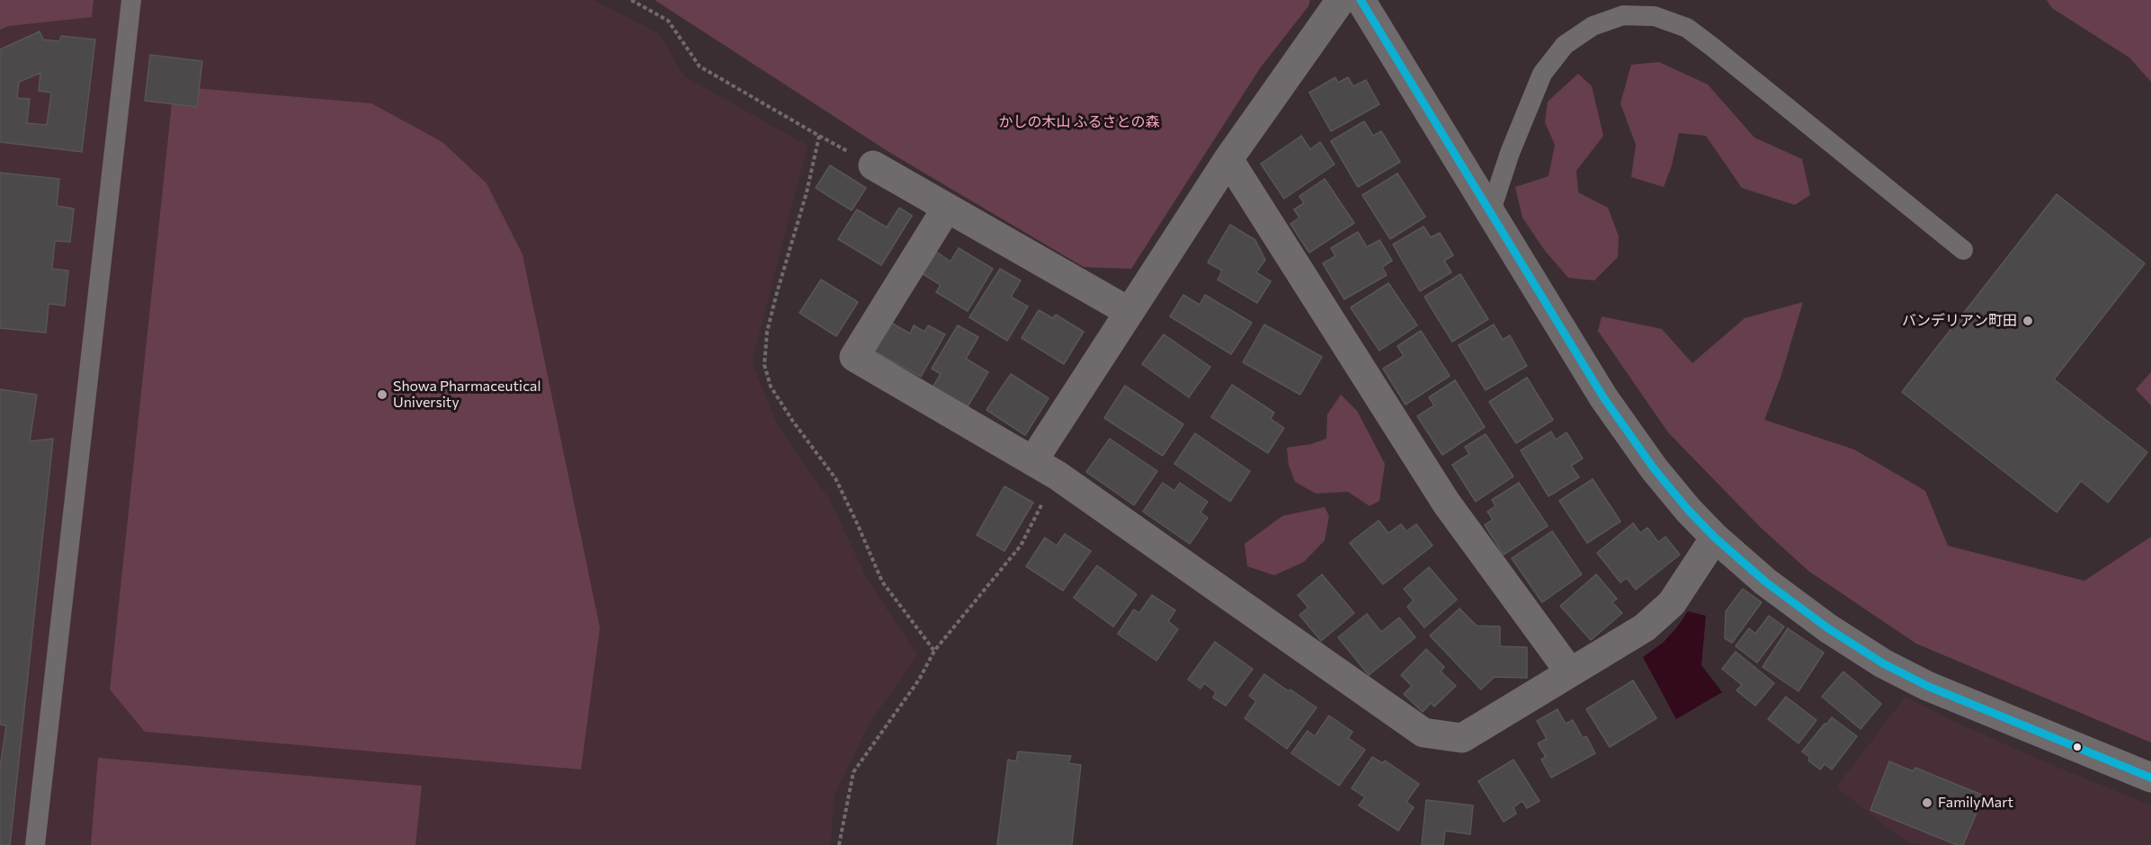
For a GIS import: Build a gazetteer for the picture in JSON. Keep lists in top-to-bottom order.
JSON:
{
  "parks": ["かしの木山 ふるさとの森"],
  "places": ["バンデリアン町田", "Showa Pharmaceutical University", "FamilyMart"]
}
